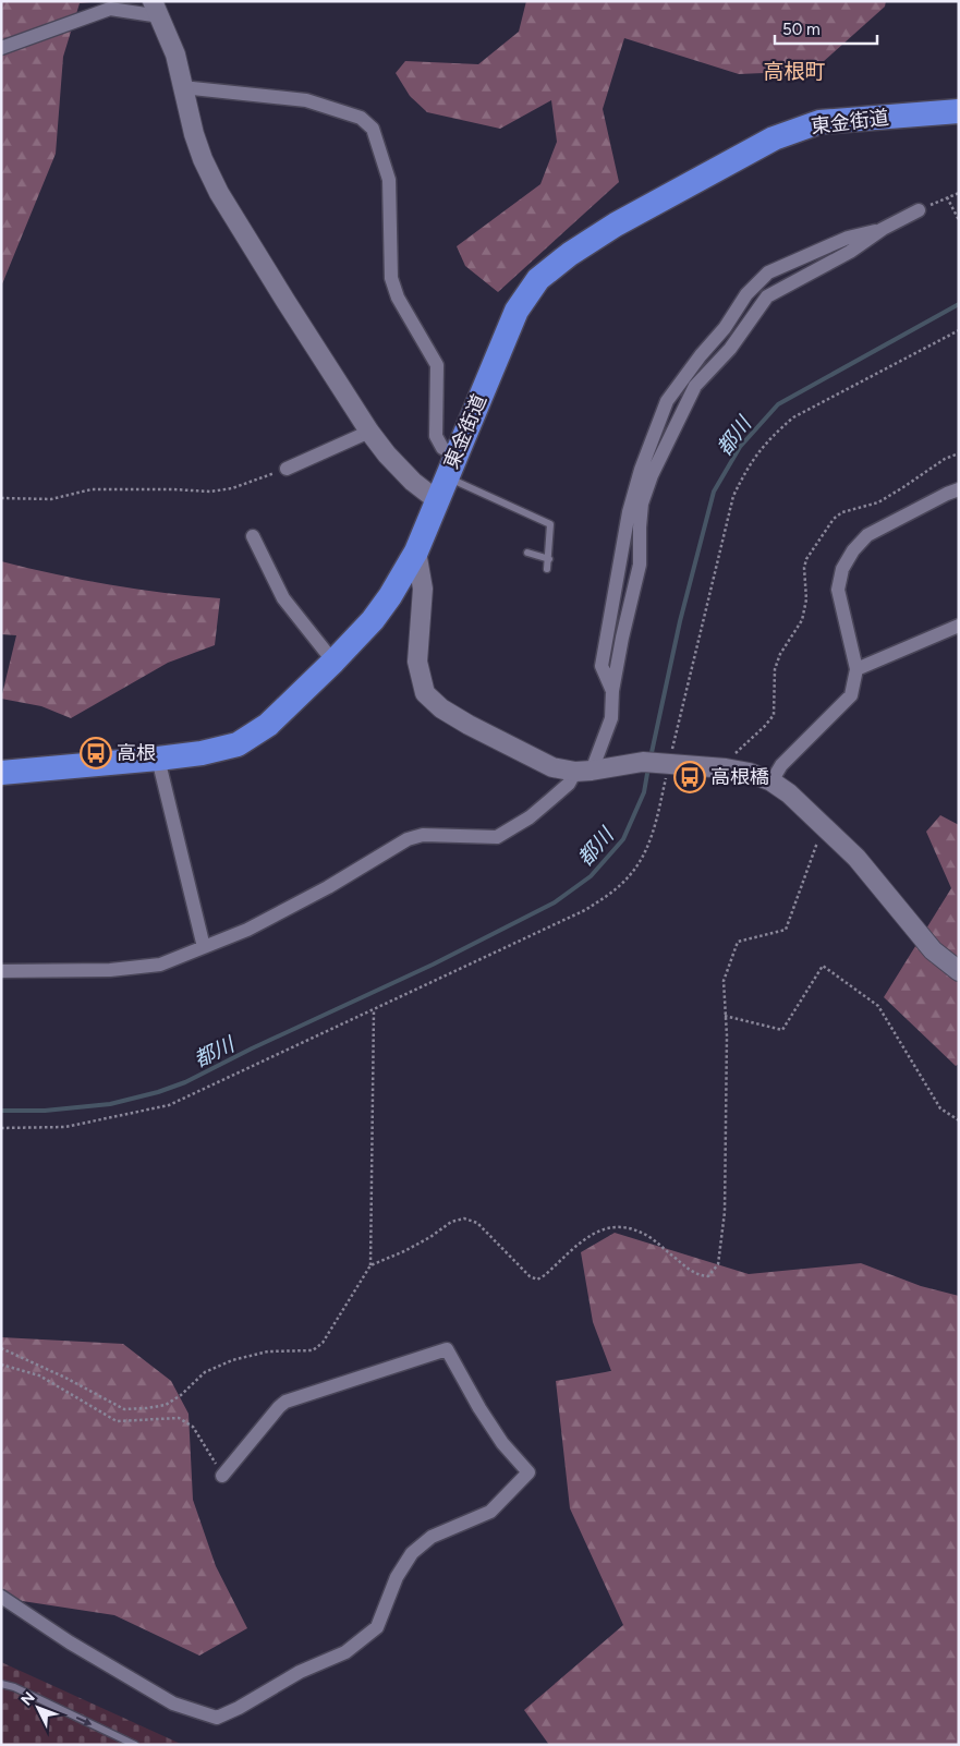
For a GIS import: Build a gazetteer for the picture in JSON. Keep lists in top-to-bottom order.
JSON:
{
  "streets": {
    "highway": ["東金街道"]
  },
  "districts": ["高根町"],
  "water": ["都川"],
  "places": {
    "bus stop": ["高根", "高根橋"]
  },
  "scale_bar": "50 m",
  "north": "top left"
}
